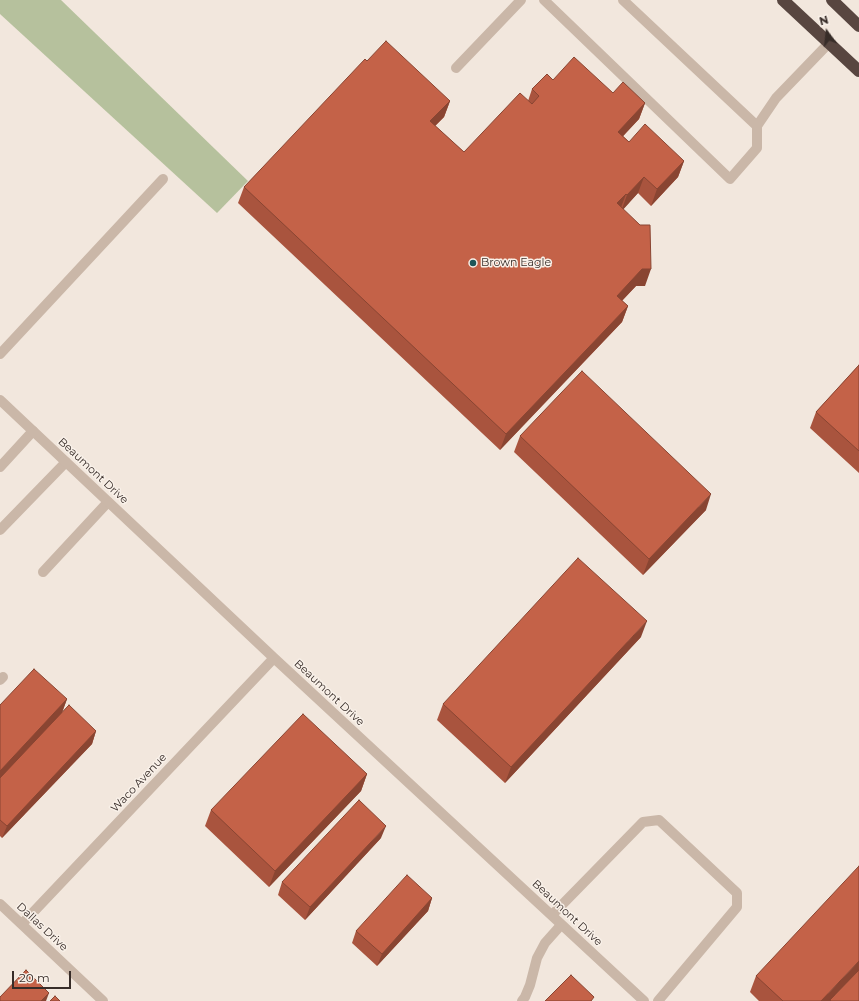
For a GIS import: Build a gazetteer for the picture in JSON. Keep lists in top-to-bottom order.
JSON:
{
  "streets": {
    "street": ["Beaumont Drive", "Waco Avenue", "Dallas Drive"]
  },
  "crossings": [
    ["Beaumont Drive", "Waco Avenue"],
    ["Waco Avenue", "Dallas Drive"]
  ],
  "places": ["Brown Eagle"],
  "scale_bar": "20 m",
  "north": "top"
}
